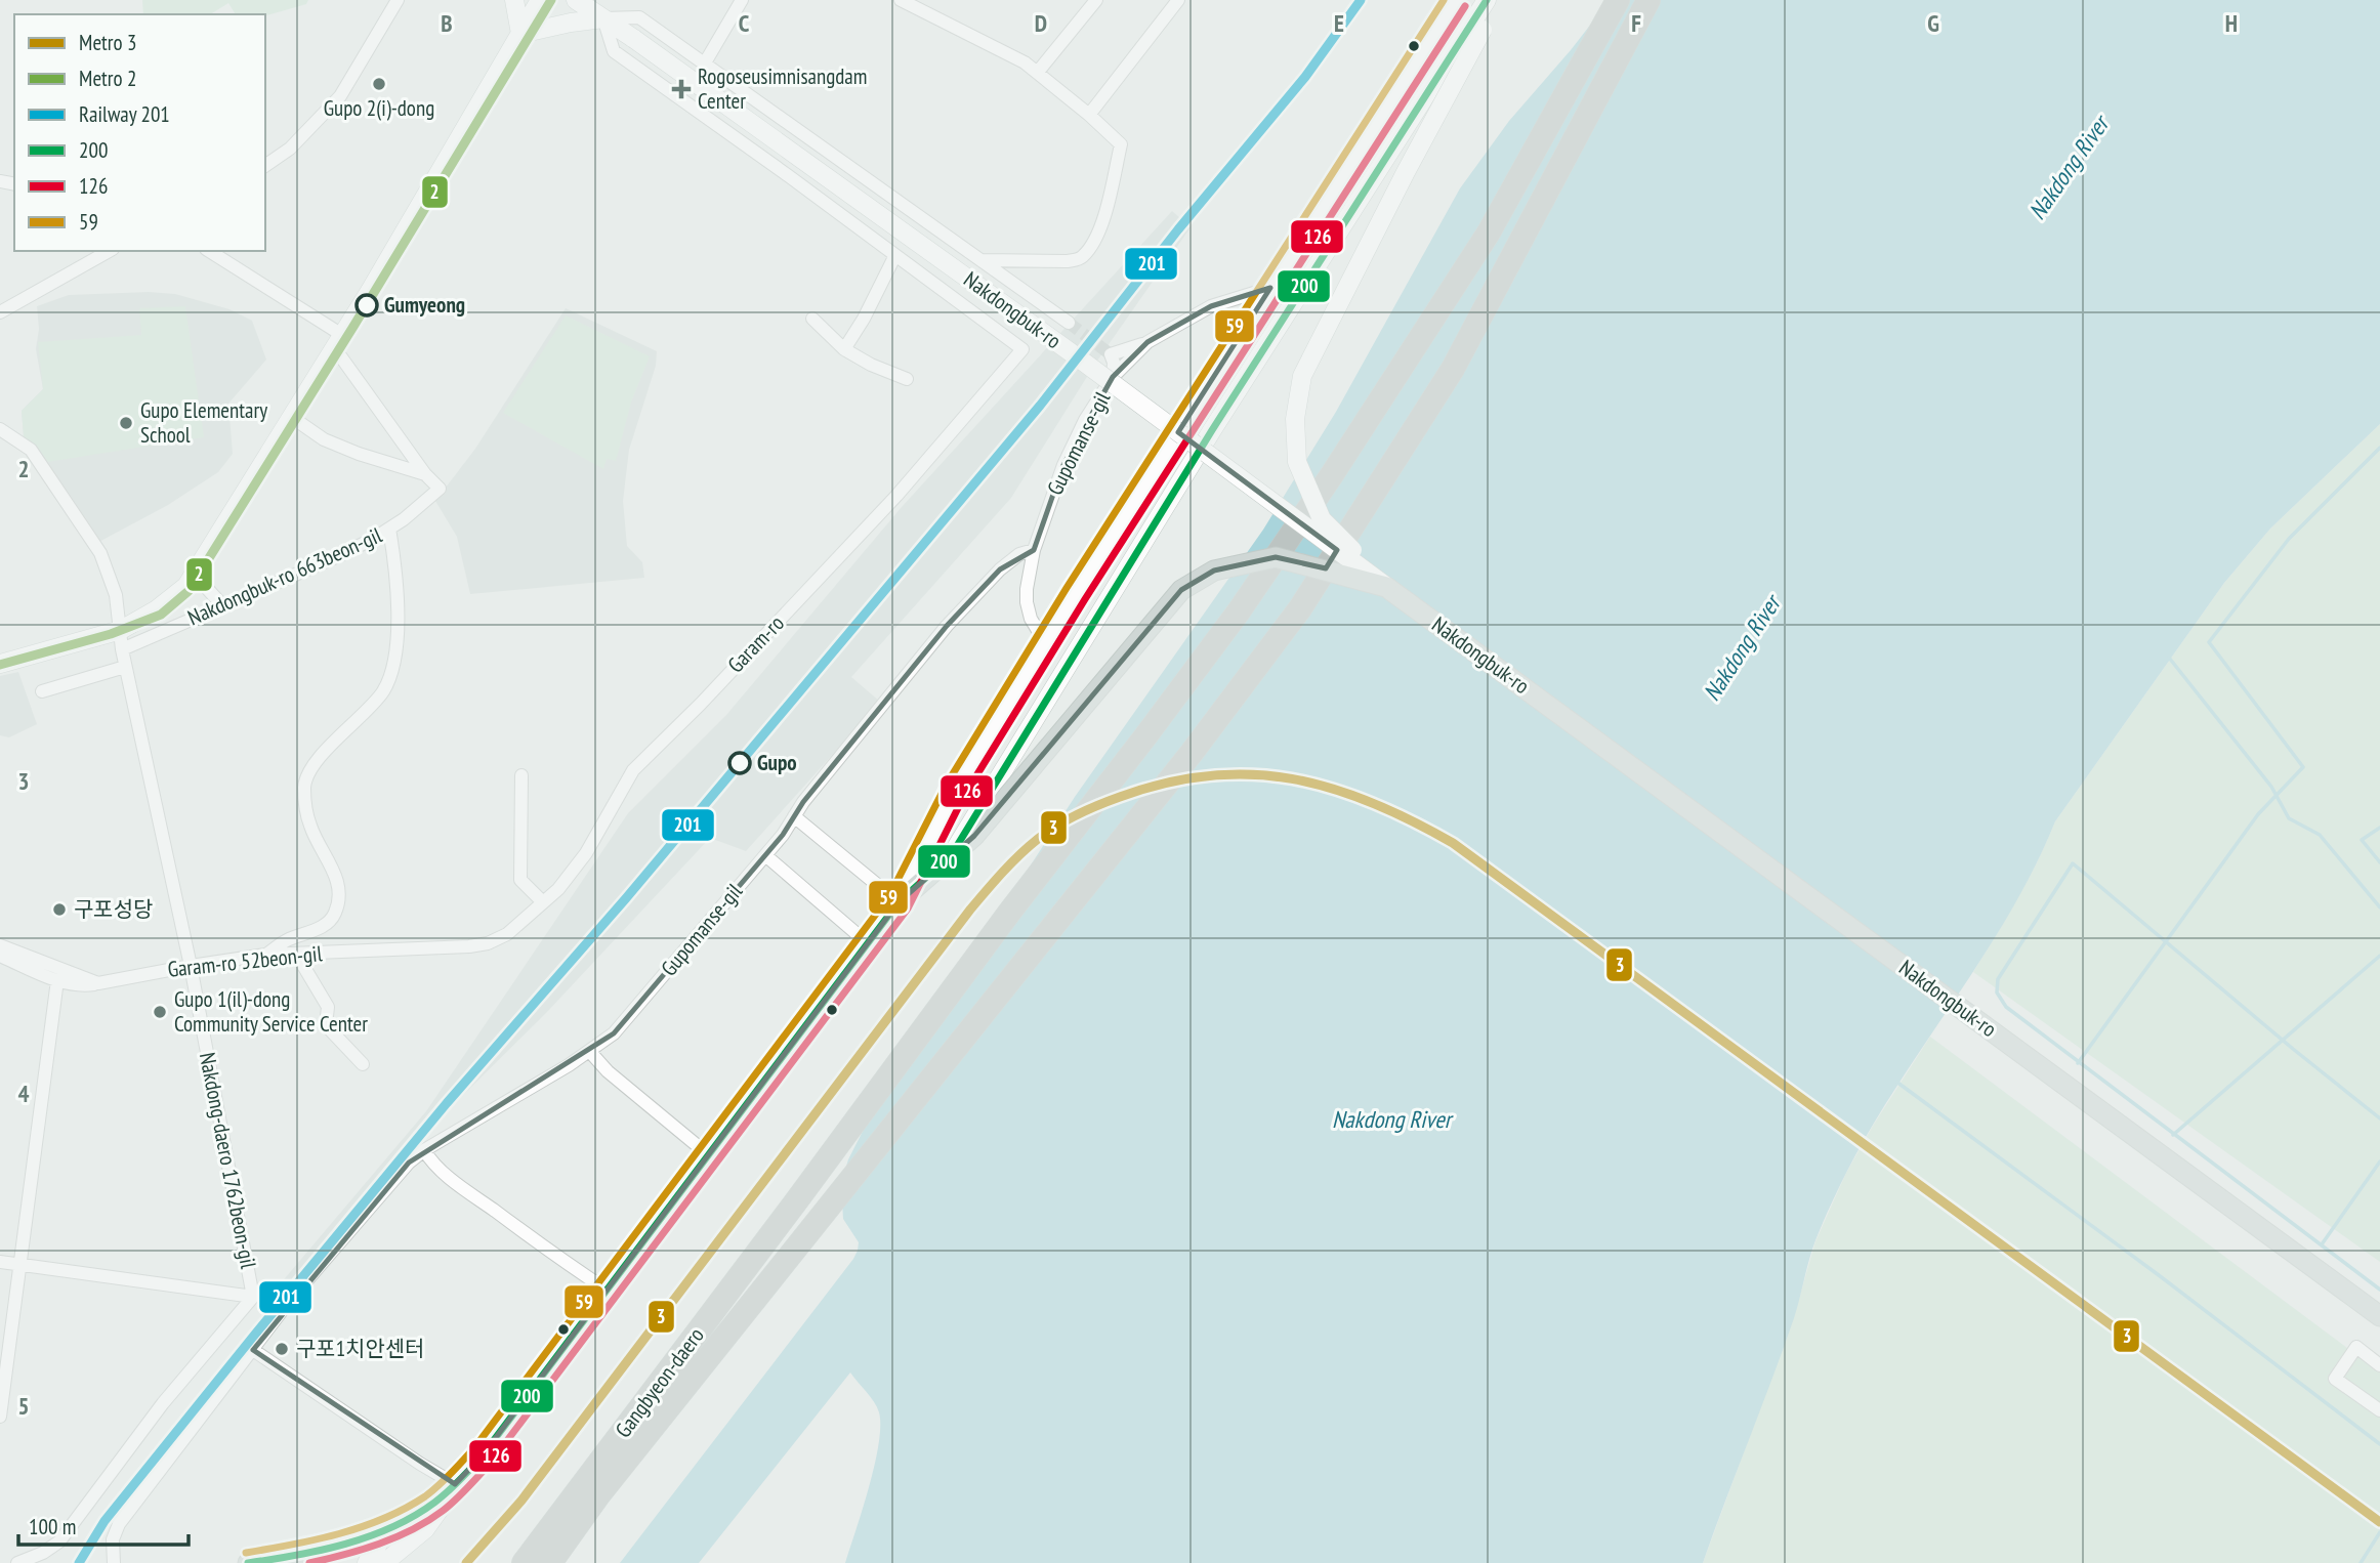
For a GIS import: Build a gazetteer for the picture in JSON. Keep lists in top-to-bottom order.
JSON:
{
  "streets": {
    "highway": ["Gangbyeon-daero"],
    "main road": ["Nakdongbuk-ro"],
    "street": [
      "Gupomanse-gil",
      "Nakdongbuk-ro 663beon-gil",
      "Garam-ro",
      "Garam-ro 52beon-gil",
      "Nakdong-daero 1762beon-gil"
    ]
  },
  "crossings": [
    ["Nakdongbuk-ro 663beon-gil", "Nakdong-daero 1762beon-gil"],
    ["Garam-ro", "Garam-ro 52beon-gil"],
    ["Garam-ro 52beon-gil", "Nakdong-daero 1762beon-gil"]
  ],
  "water": ["Nakdong River"],
  "places": {
    "other": [
      "Gupo 2(i)-dong",
      "Gumyeong",
      "Gupo Elementary School",
      "Gupo",
      "구포성당",
      "Gupo 1(il)-dong Community Service Center",
      "구포1치안센터"
    ],
    "health": ["Rogoseusimnisangdam Center"]
  },
  "lines": [
    "metro line 2",
    "rail line 201",
    "transit line 200",
    "transit line 59",
    "transit line 126",
    "metro line 3"
  ],
  "legend": [
    "Metro 3",
    "Metro 2",
    "Railway 201",
    "200",
    "126",
    "59"
  ],
  "scale_bar": "100 m",
  "grid": {
    "columns": [
      "B",
      "C",
      "D",
      "E",
      "F",
      "G",
      "H"
    ],
    "rows": [
      "2",
      "3",
      "4",
      "5"
    ]
  }
}
